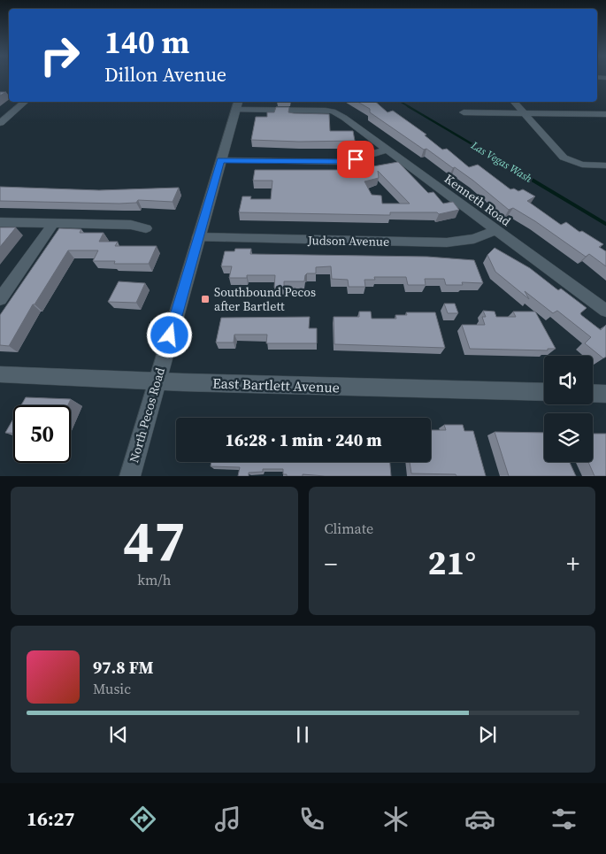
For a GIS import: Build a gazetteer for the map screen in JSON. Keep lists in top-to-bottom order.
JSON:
{
  "streets": {
    "main road": ["North Pecos Road"],
    "street": ["Kenneth Road", "Judson Avenue", "East Bartlett Avenue"]
  },
  "crossings": [
    ["Kenneth Road", "Judson Avenue"],
    ["Kenneth Road", "North Pecos Road"],
    ["Judson Avenue", "North Pecos Road"],
    ["East Bartlett Avenue", "North Pecos Road"]
  ],
  "water": ["Las Vegas Wash"],
  "places": {
    "transit": ["Southbound Pecos after Bartlett"]
  },
  "page": {
    "turn": ["140 m", "Dillon Avenue"],
    "limit": "50",
    "trip": "16:28 · 1 min · 240 m",
    "tile": [
      ["47", "km/h"],
      "Climate"
    ],
    "heat": ["−", "21°", "+"],
    "song": ["97.8 FM", "Music"],
    "tabs": "16:27"
  }
}
